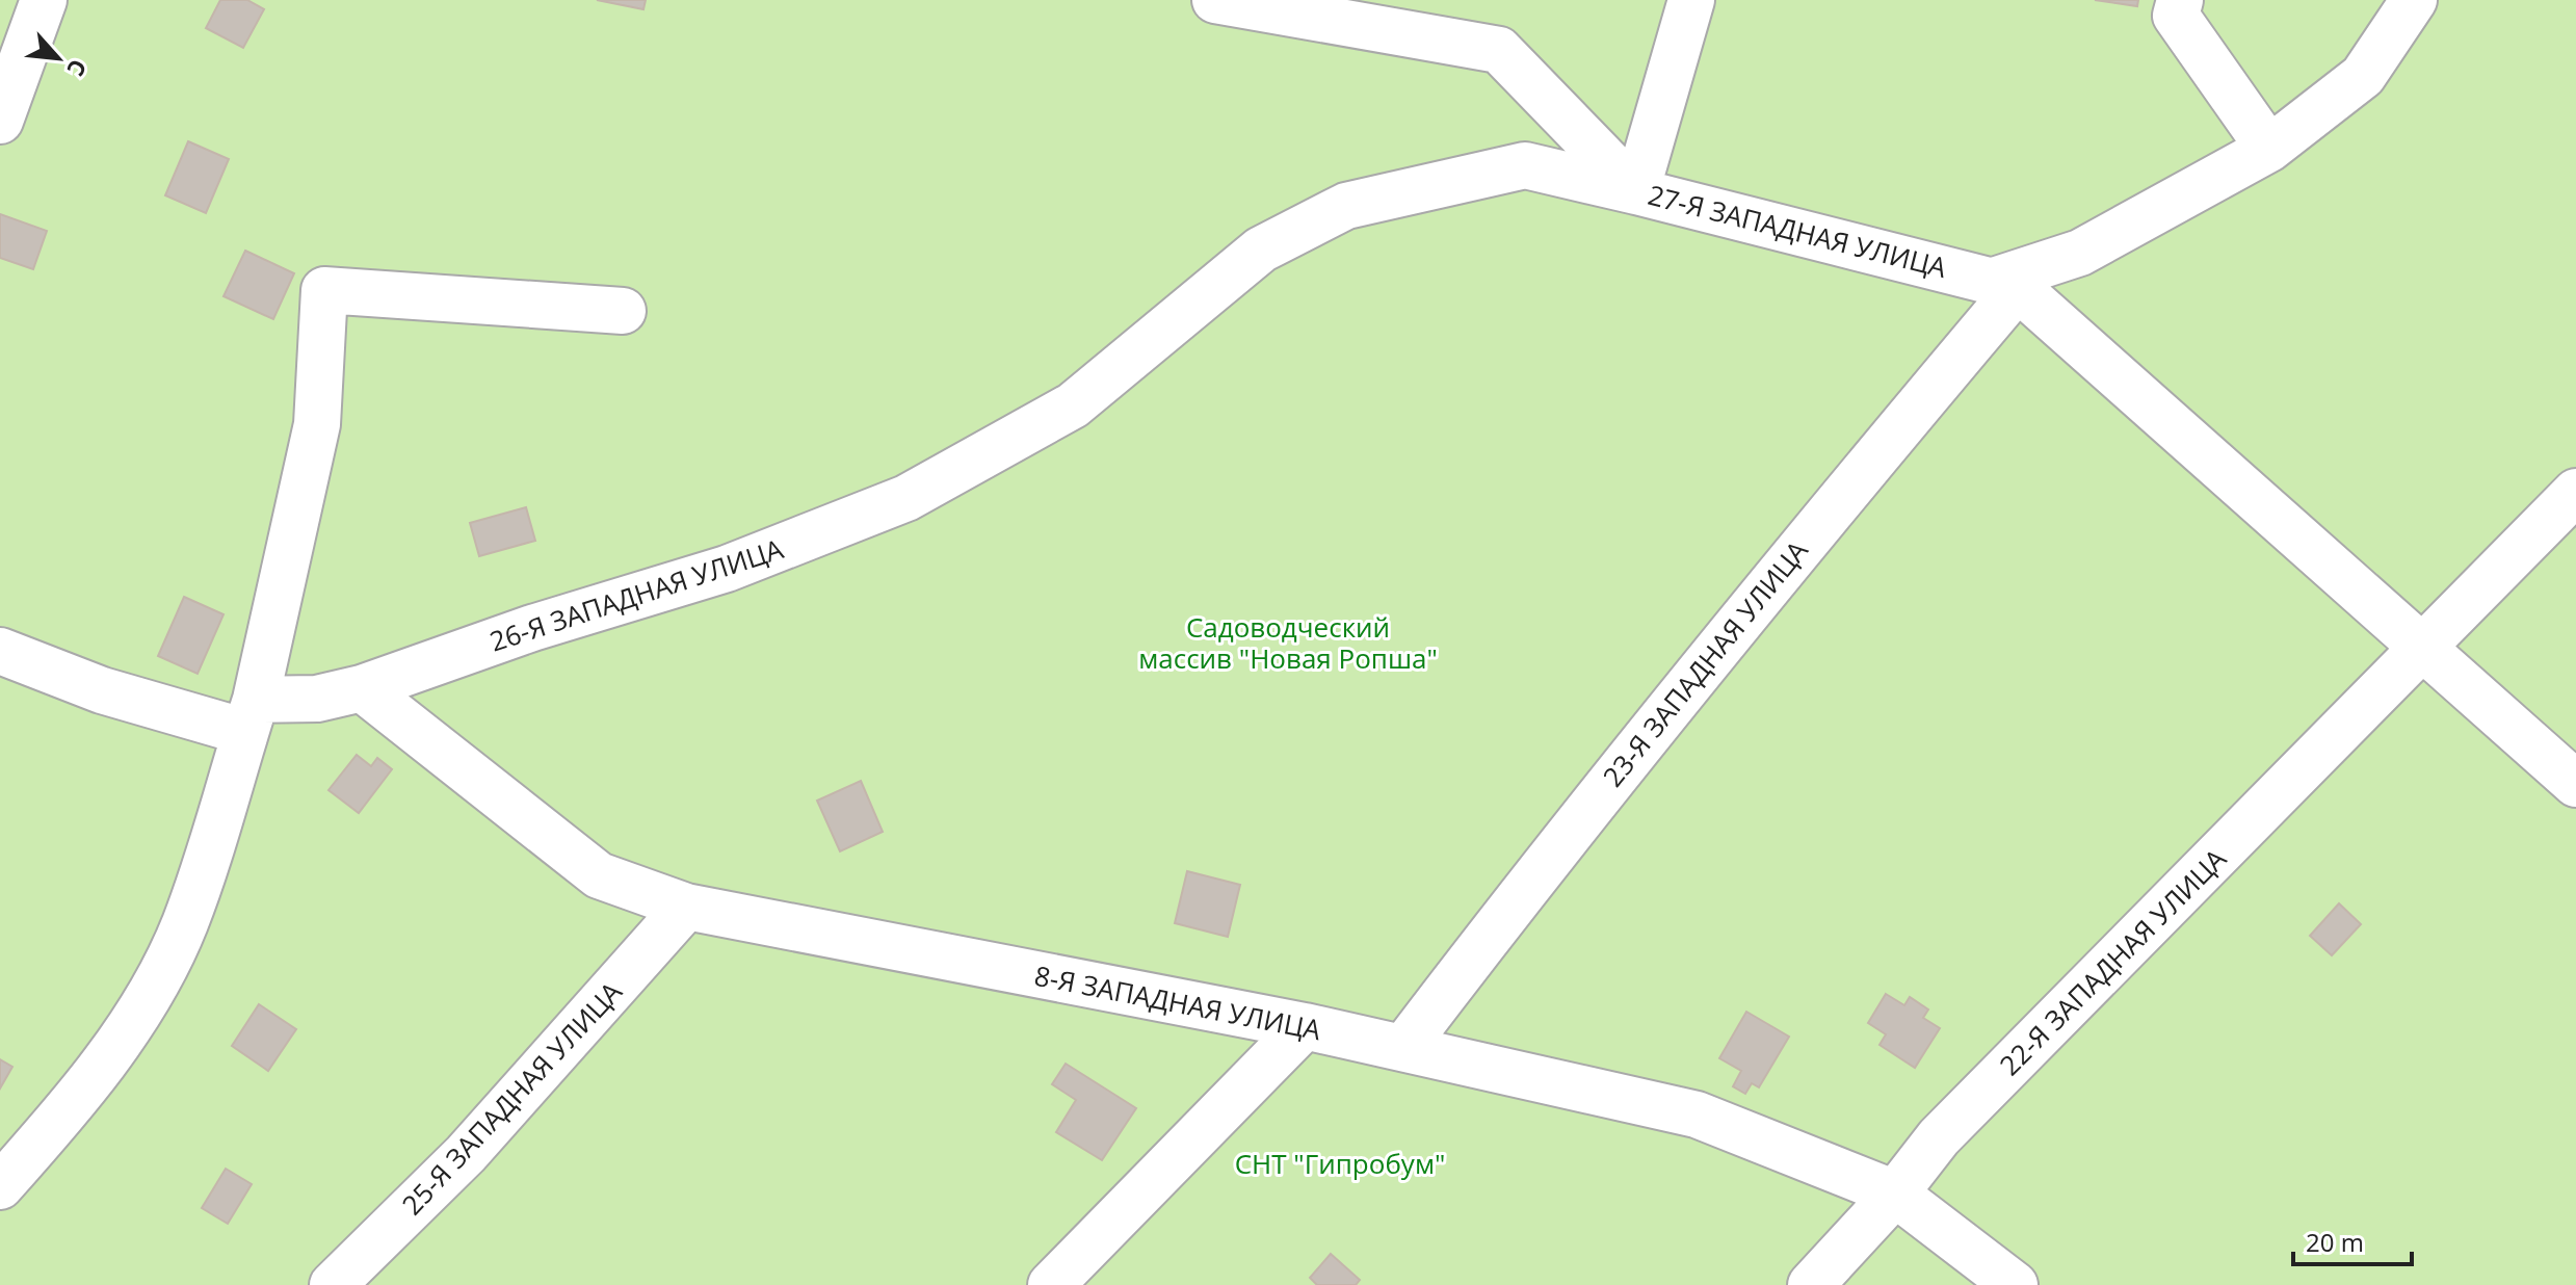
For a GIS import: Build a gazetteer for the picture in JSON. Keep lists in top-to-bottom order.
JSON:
{
  "streets": {
    "street": [
      "27-Я ЗАПАДНАЯ УЛИЦА",
      "26-Я ЗАПАДНАЯ УЛИЦА",
      "23-Я ЗАПАДНАЯ УЛИЦА",
      "22-Я ЗАПАДНАЯ УЛИЦА",
      "8-Я ЗАПАДНАЯ УЛИЦА",
      "25-Я ЗАПАДНАЯ УЛИЦА"
    ]
  },
  "crossings": [
    ["27-Я ЗАПАДНАЯ УЛИЦА", "26-Я ЗАПАДНАЯ УЛИЦА"],
    ["27-Я ЗАПАДНАЯ УЛИЦА", "23-Я ЗАПАДНАЯ УЛИЦА"],
    ["26-Я ЗАПАДНАЯ УЛИЦА", "8-Я ЗАПАДНАЯ УЛИЦА"],
    ["23-Я ЗАПАДНАЯ УЛИЦА", "8-Я ЗАПАДНАЯ УЛИЦА"],
    ["22-Я ЗАПАДНАЯ УЛИЦА", "8-Я ЗАПАДНАЯ УЛИЦА"],
    ["8-Я ЗАПАДНАЯ УЛИЦА", "25-Я ЗАПАДНАЯ УЛИЦА"]
  ],
  "parks": ["Садоводческий массив \"Новая Ропша\"", "СНТ \"Гипробум\""],
  "scale_bar": "20 m",
  "north": "bottom right"
}
